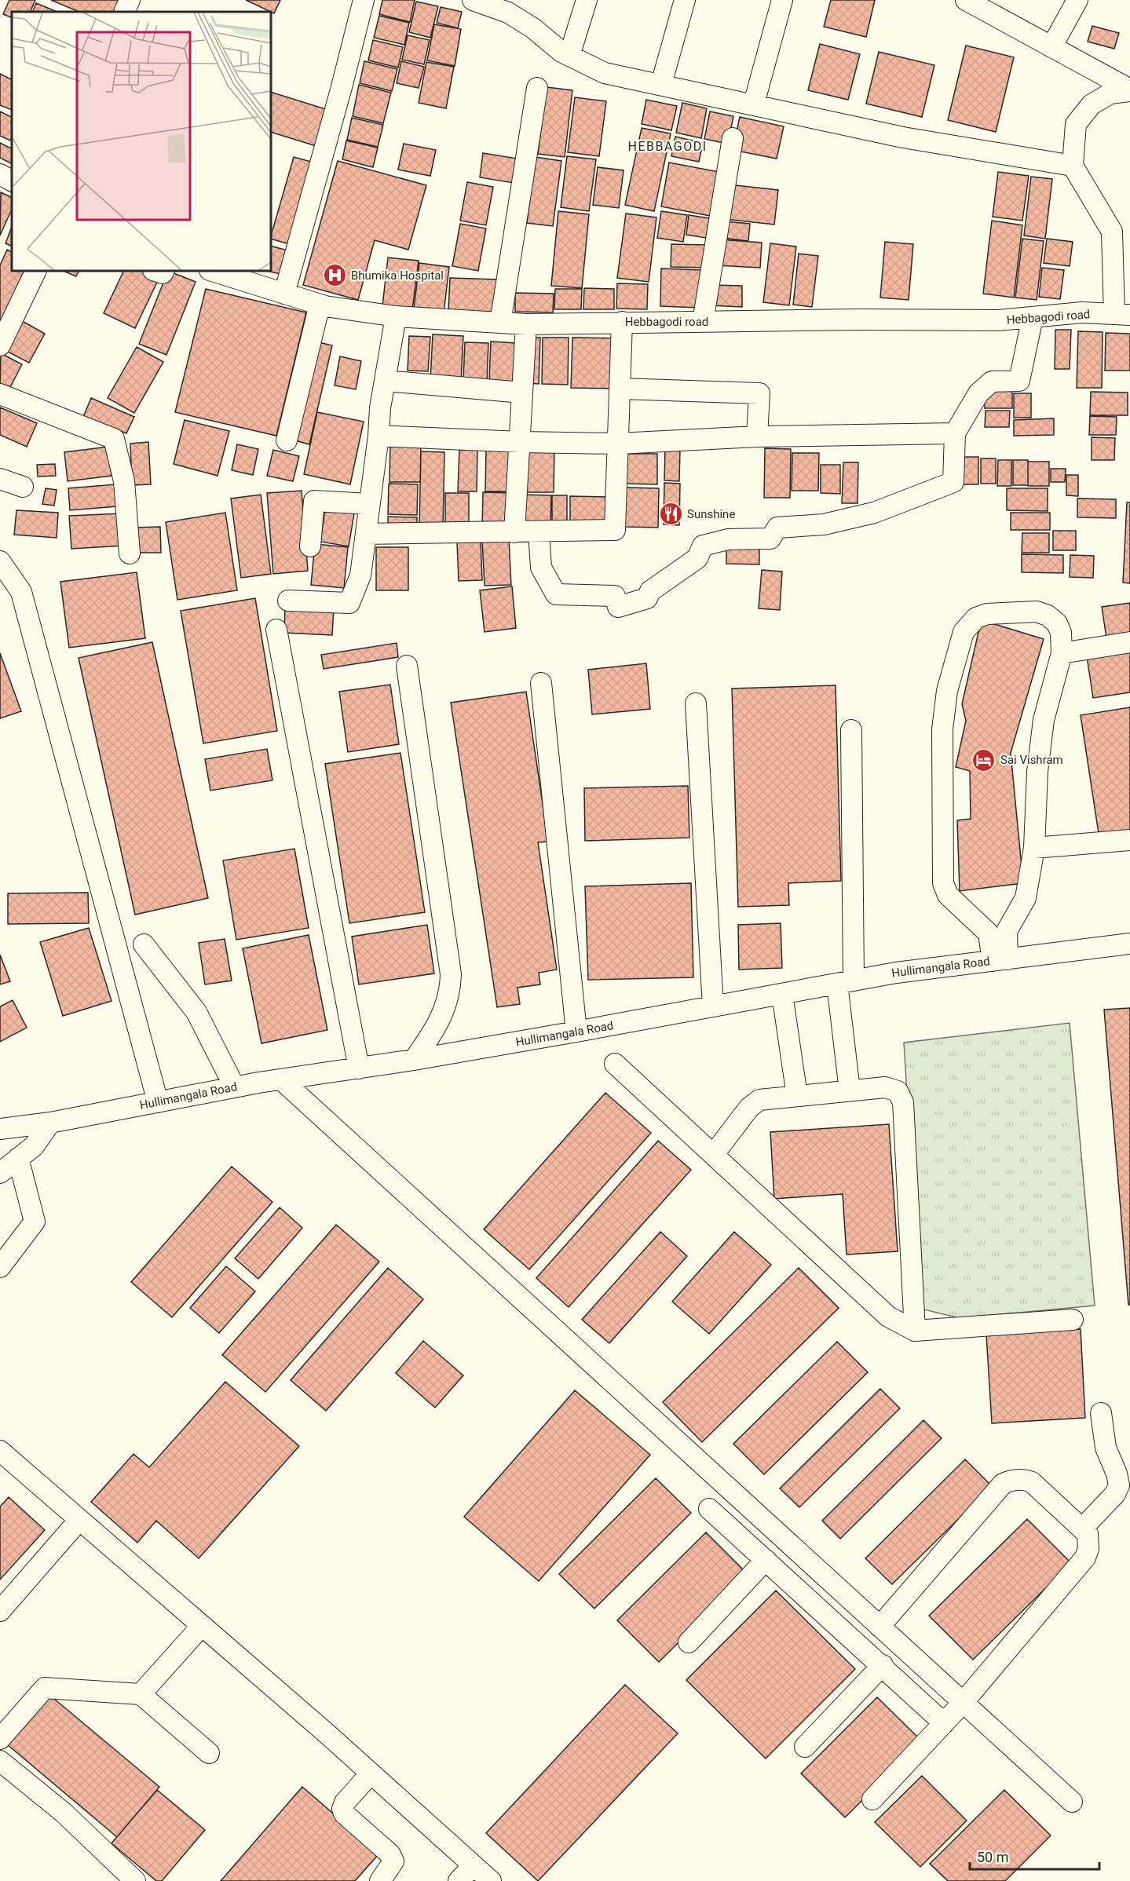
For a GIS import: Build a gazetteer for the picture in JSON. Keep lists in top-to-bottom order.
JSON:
{
  "streets": {
    "street": ["Hebbagodi road", "Hullimangala Road"]
  },
  "districts": ["HEBBAGODI"],
  "places": {
    "hospital": ["Bhumika Hospital"],
    "restaurant": ["Sunshine"],
    "hotel": ["Sai Vishram"]
  },
  "scale_bar": "50 m"
}
